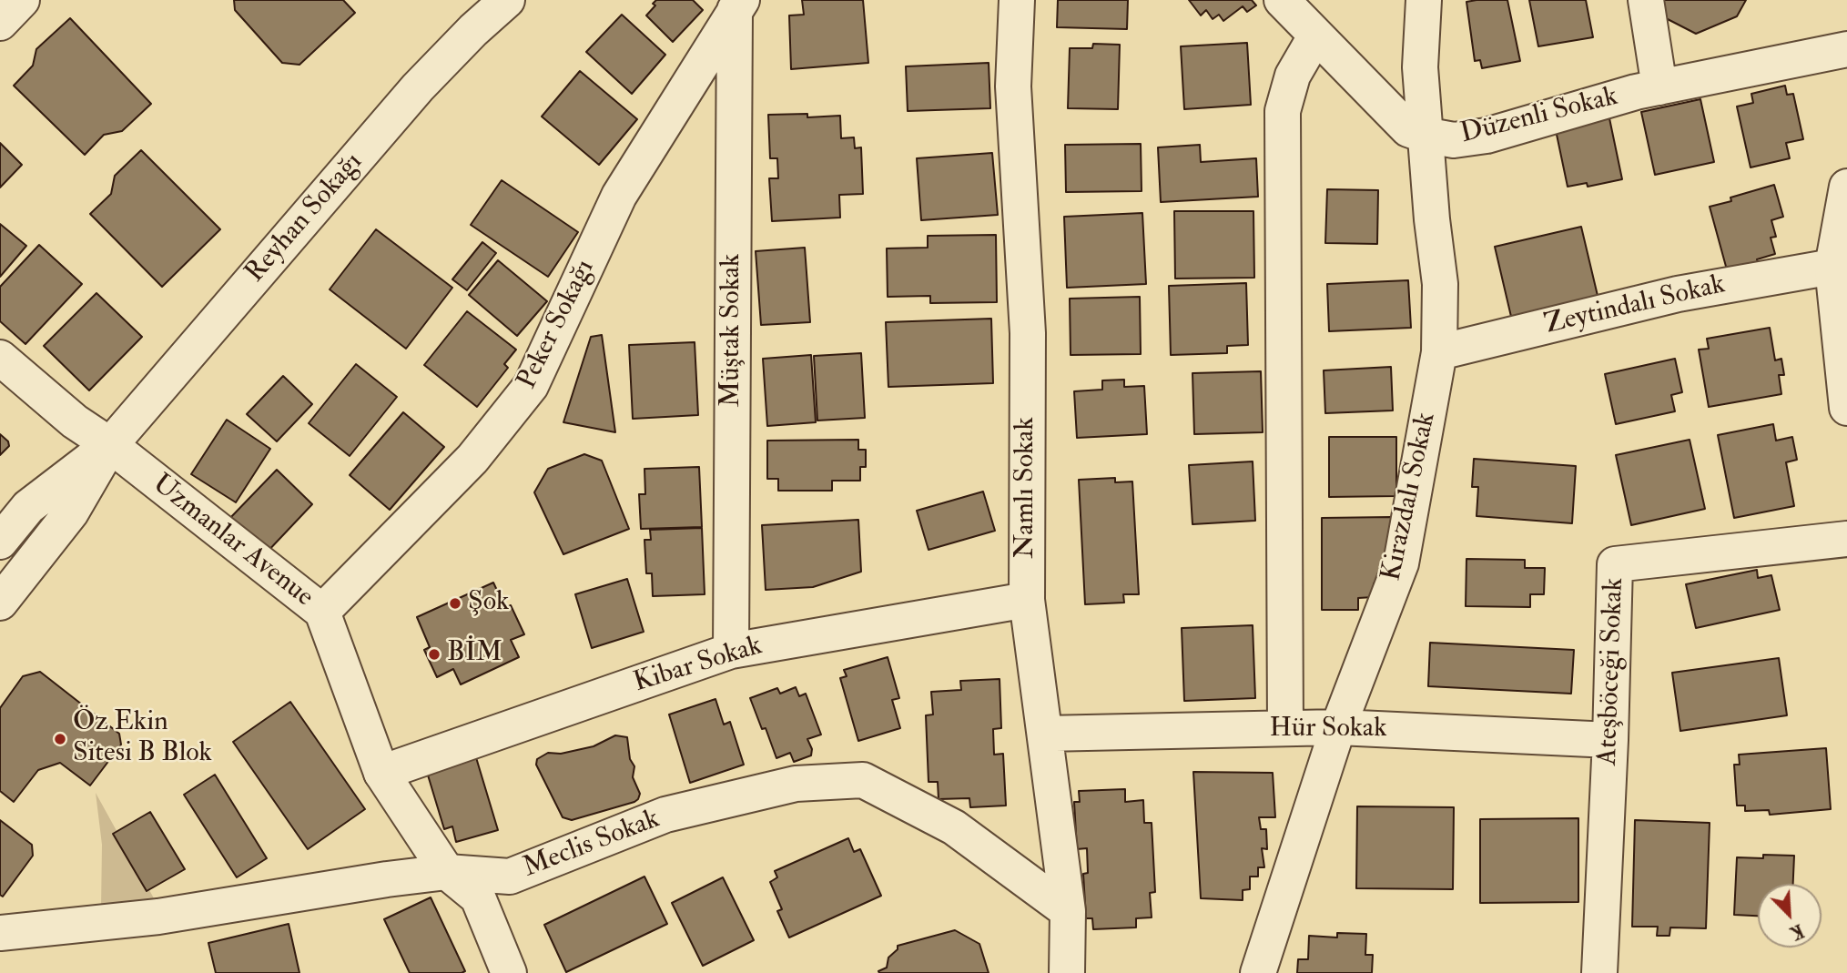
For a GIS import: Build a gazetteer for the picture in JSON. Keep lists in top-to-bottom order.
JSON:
{
  "streets": {
    "street": [
      "Düzenli Sokak",
      "Reyhan Sokağı",
      "Zeytindalı Sokak",
      "Peker Sokağı",
      "Müştak Sokak",
      "Namlı Sokak",
      "Kirazdalı Sokak",
      "Uzmanlar Avenue",
      "Kibar Sokak",
      "Ateşböceği Sokak",
      "Hür Sokak",
      "Meclis Sokak"
    ]
  },
  "crossings": [
    ["Düzenli Sokak", "Kirazdalı Sokak"],
    ["Reyhan Sokağı", "Uzmanlar Avenue"],
    ["Zeytindalı Sokak", "Kirazdalı Sokak"],
    ["Peker Sokağı", "Müştak Sokak"],
    ["Peker Sokağı", "Uzmanlar Avenue"],
    ["Müştak Sokak", "Kibar Sokak"],
    ["Namlı Sokak", "Kibar Sokak"],
    ["Namlı Sokak", "Hür Sokak"],
    ["Namlı Sokak", "Meclis Sokak"],
    ["Kirazdalı Sokak", "Hür Sokak"],
    ["Uzmanlar Avenue", "Kibar Sokak"],
    ["Uzmanlar Avenue", "Meclis Sokak"],
    ["Ateşböceği Sokak", "Hür Sokak"]
  ],
  "places": ["Şok", "BİM", "Öz Ekin Sitesi B Blok"],
  "north": "bottom right"
}
